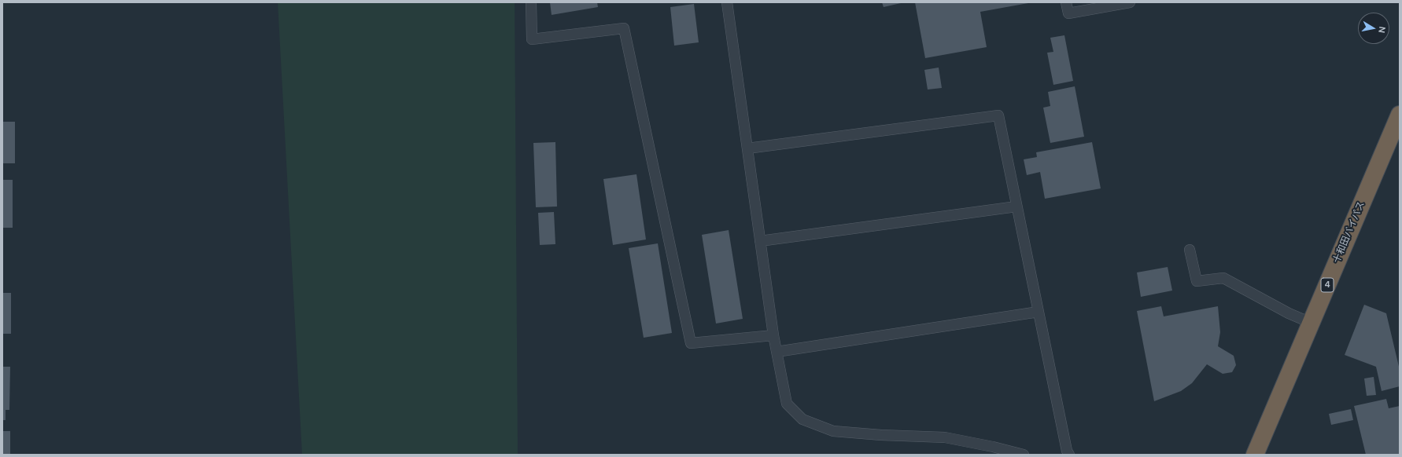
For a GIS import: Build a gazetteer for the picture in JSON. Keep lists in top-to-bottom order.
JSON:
{
  "streets": {
    "highway": ["十和田バイパス", "4"]
  },
  "north": "right"
}
